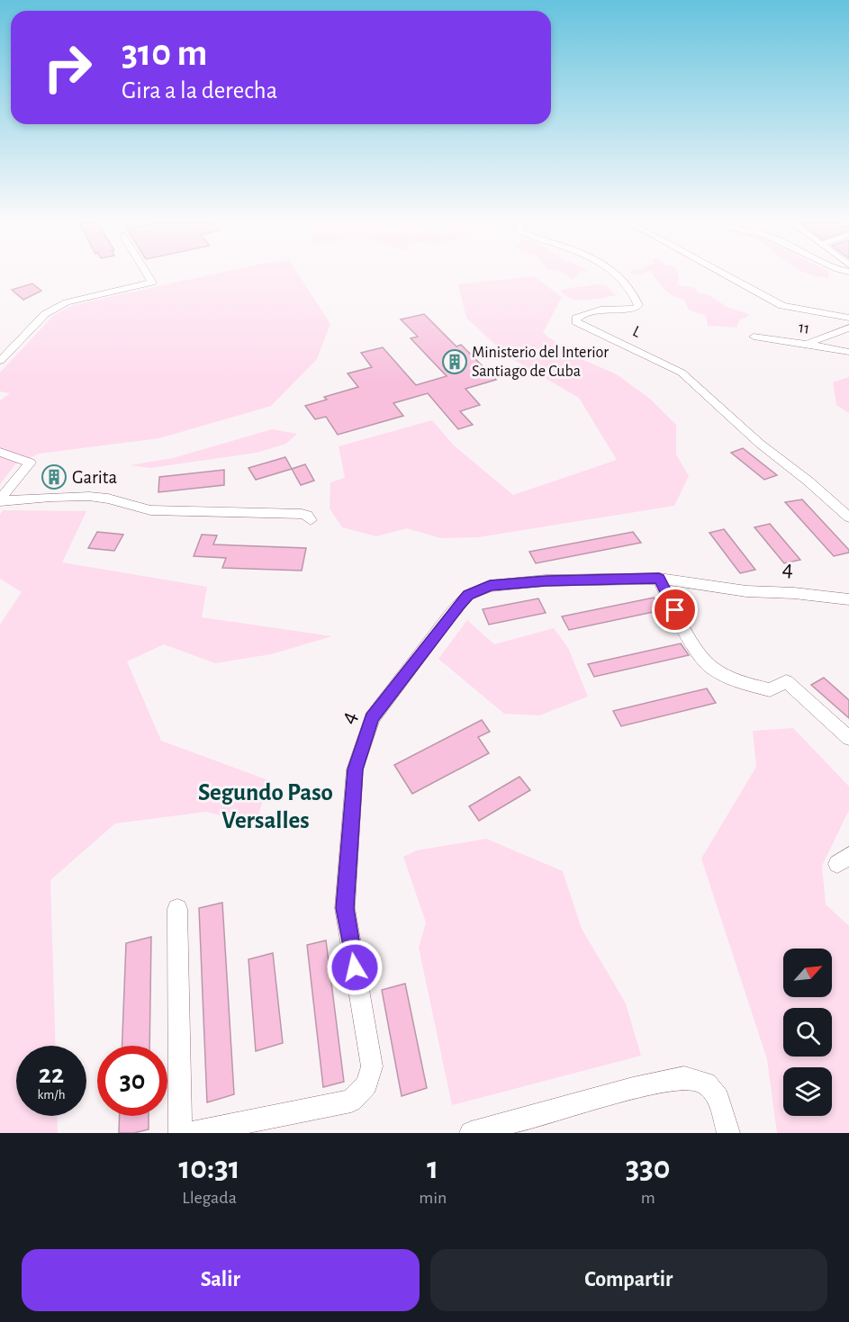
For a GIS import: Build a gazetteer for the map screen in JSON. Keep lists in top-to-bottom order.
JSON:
{
  "streets": {
    "street": ["11", "L", "4"]
  },
  "districts": ["Segundo Paso Versalles"],
  "places": {
    "building": ["Ministerio del Interior Santiago de Cuba", "Garita"]
  },
  "north": "top right",
  "page": {
    "turn": ["310 m", "Gira a la derecha"],
    "speed": "22 km/h",
    "limit": "30",
    "eta": [
      "10:31",
      "Llegada",
      "1",
      "min",
      "330",
      "m"
    ],
    "buttons": ["Salir", "Compartir"]
  }
}
